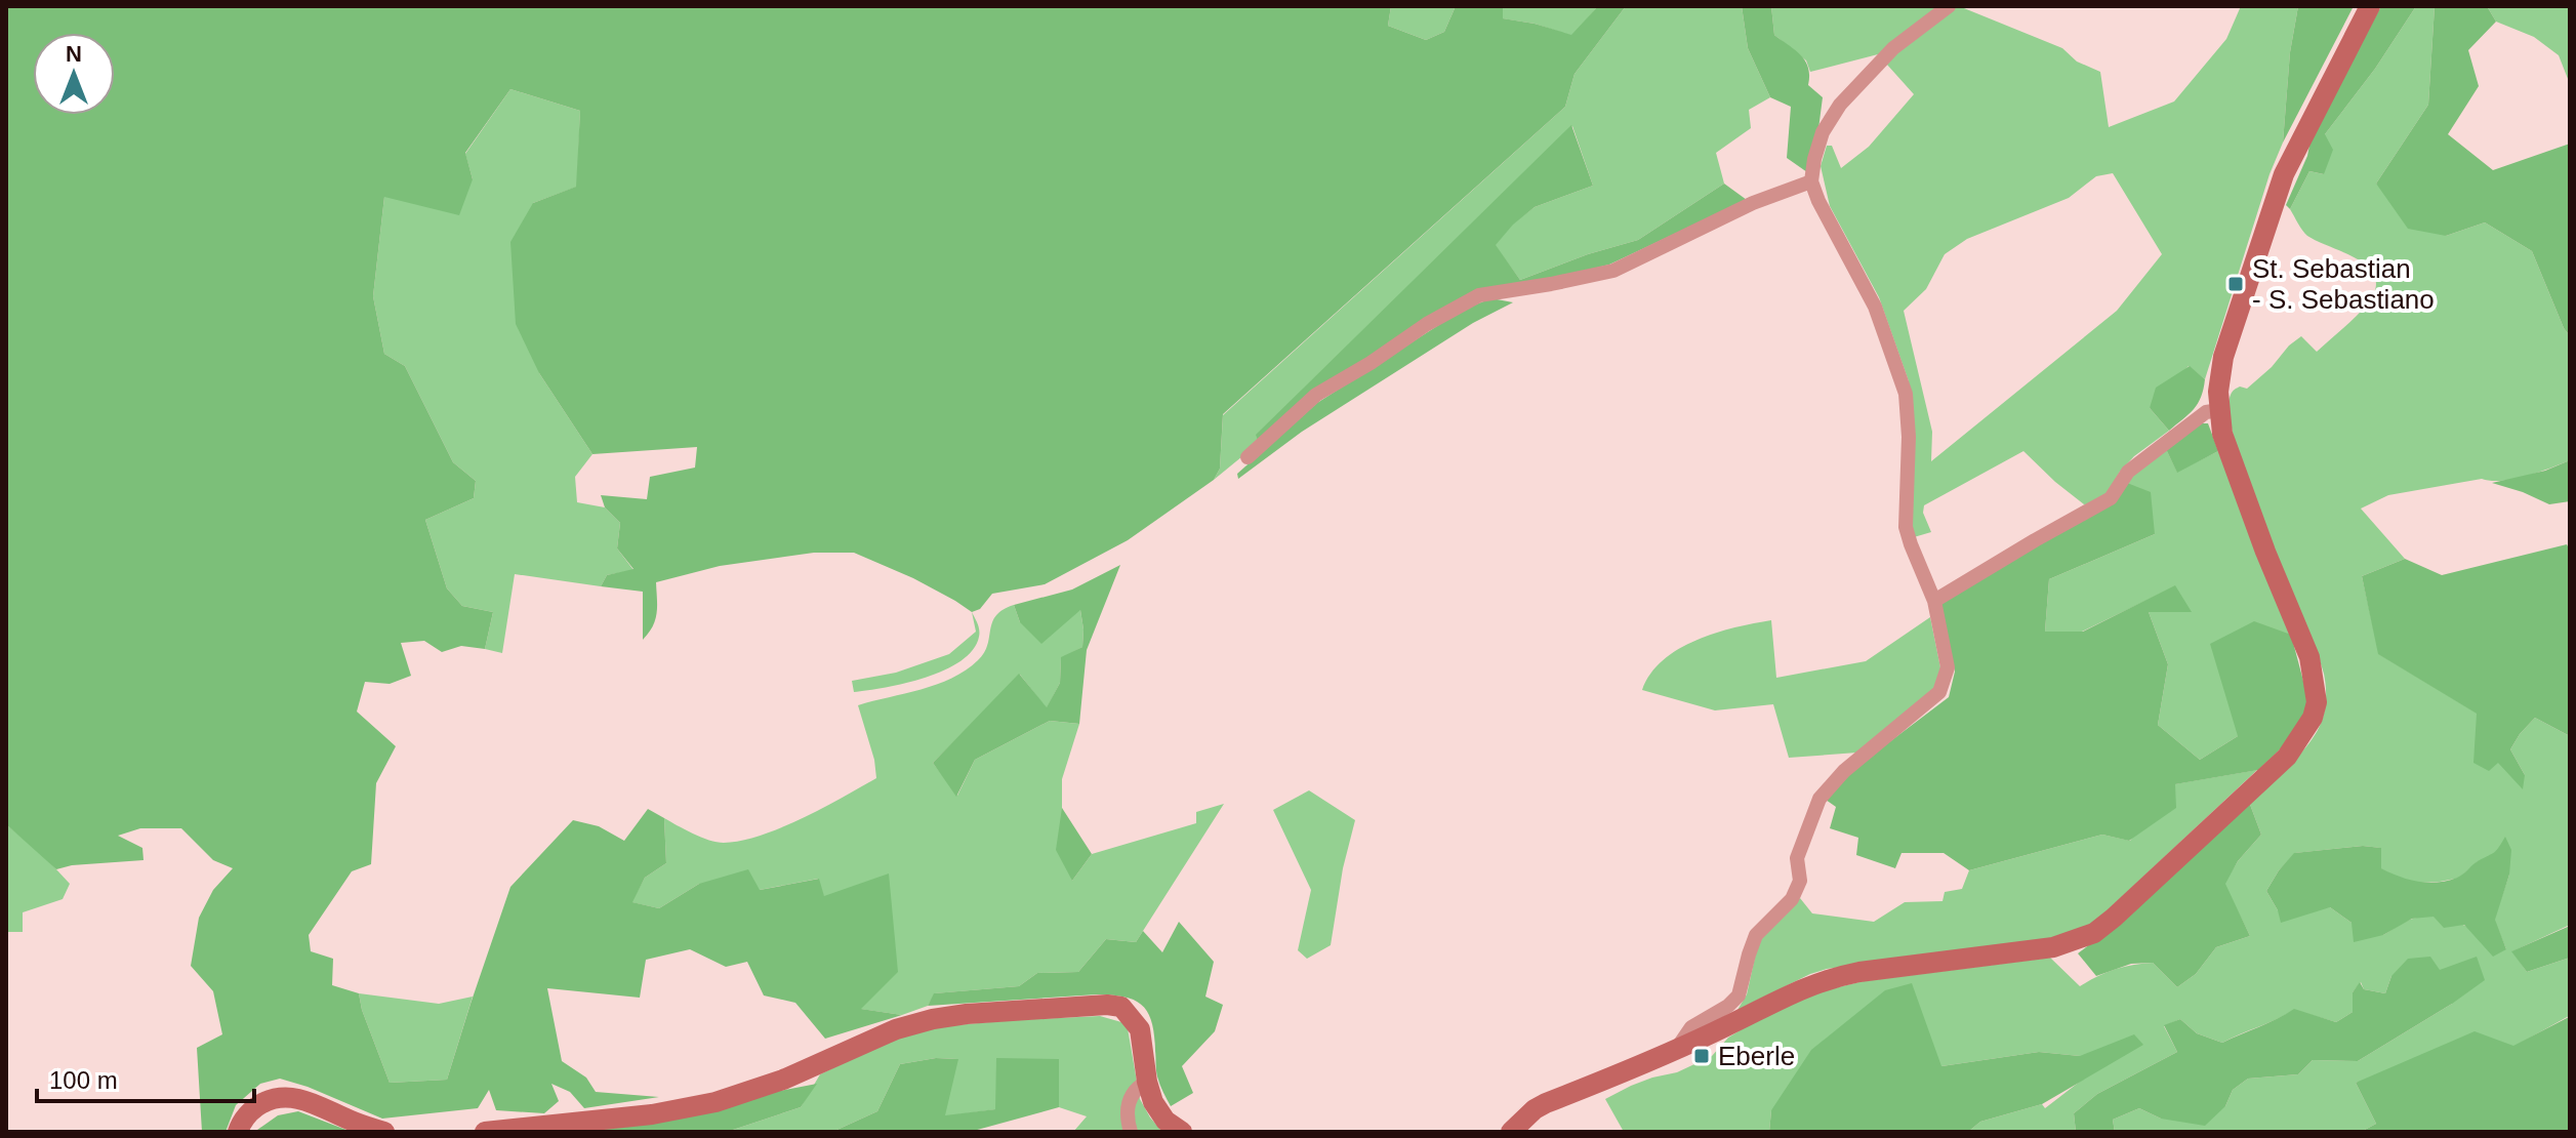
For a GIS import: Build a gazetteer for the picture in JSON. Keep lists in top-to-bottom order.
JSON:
{
  "places": {
    "transit": ["St. Sebastian - S. Sebastiano", "Eberle"]
  },
  "scale_bar": "100 m",
  "north": "top"
}
